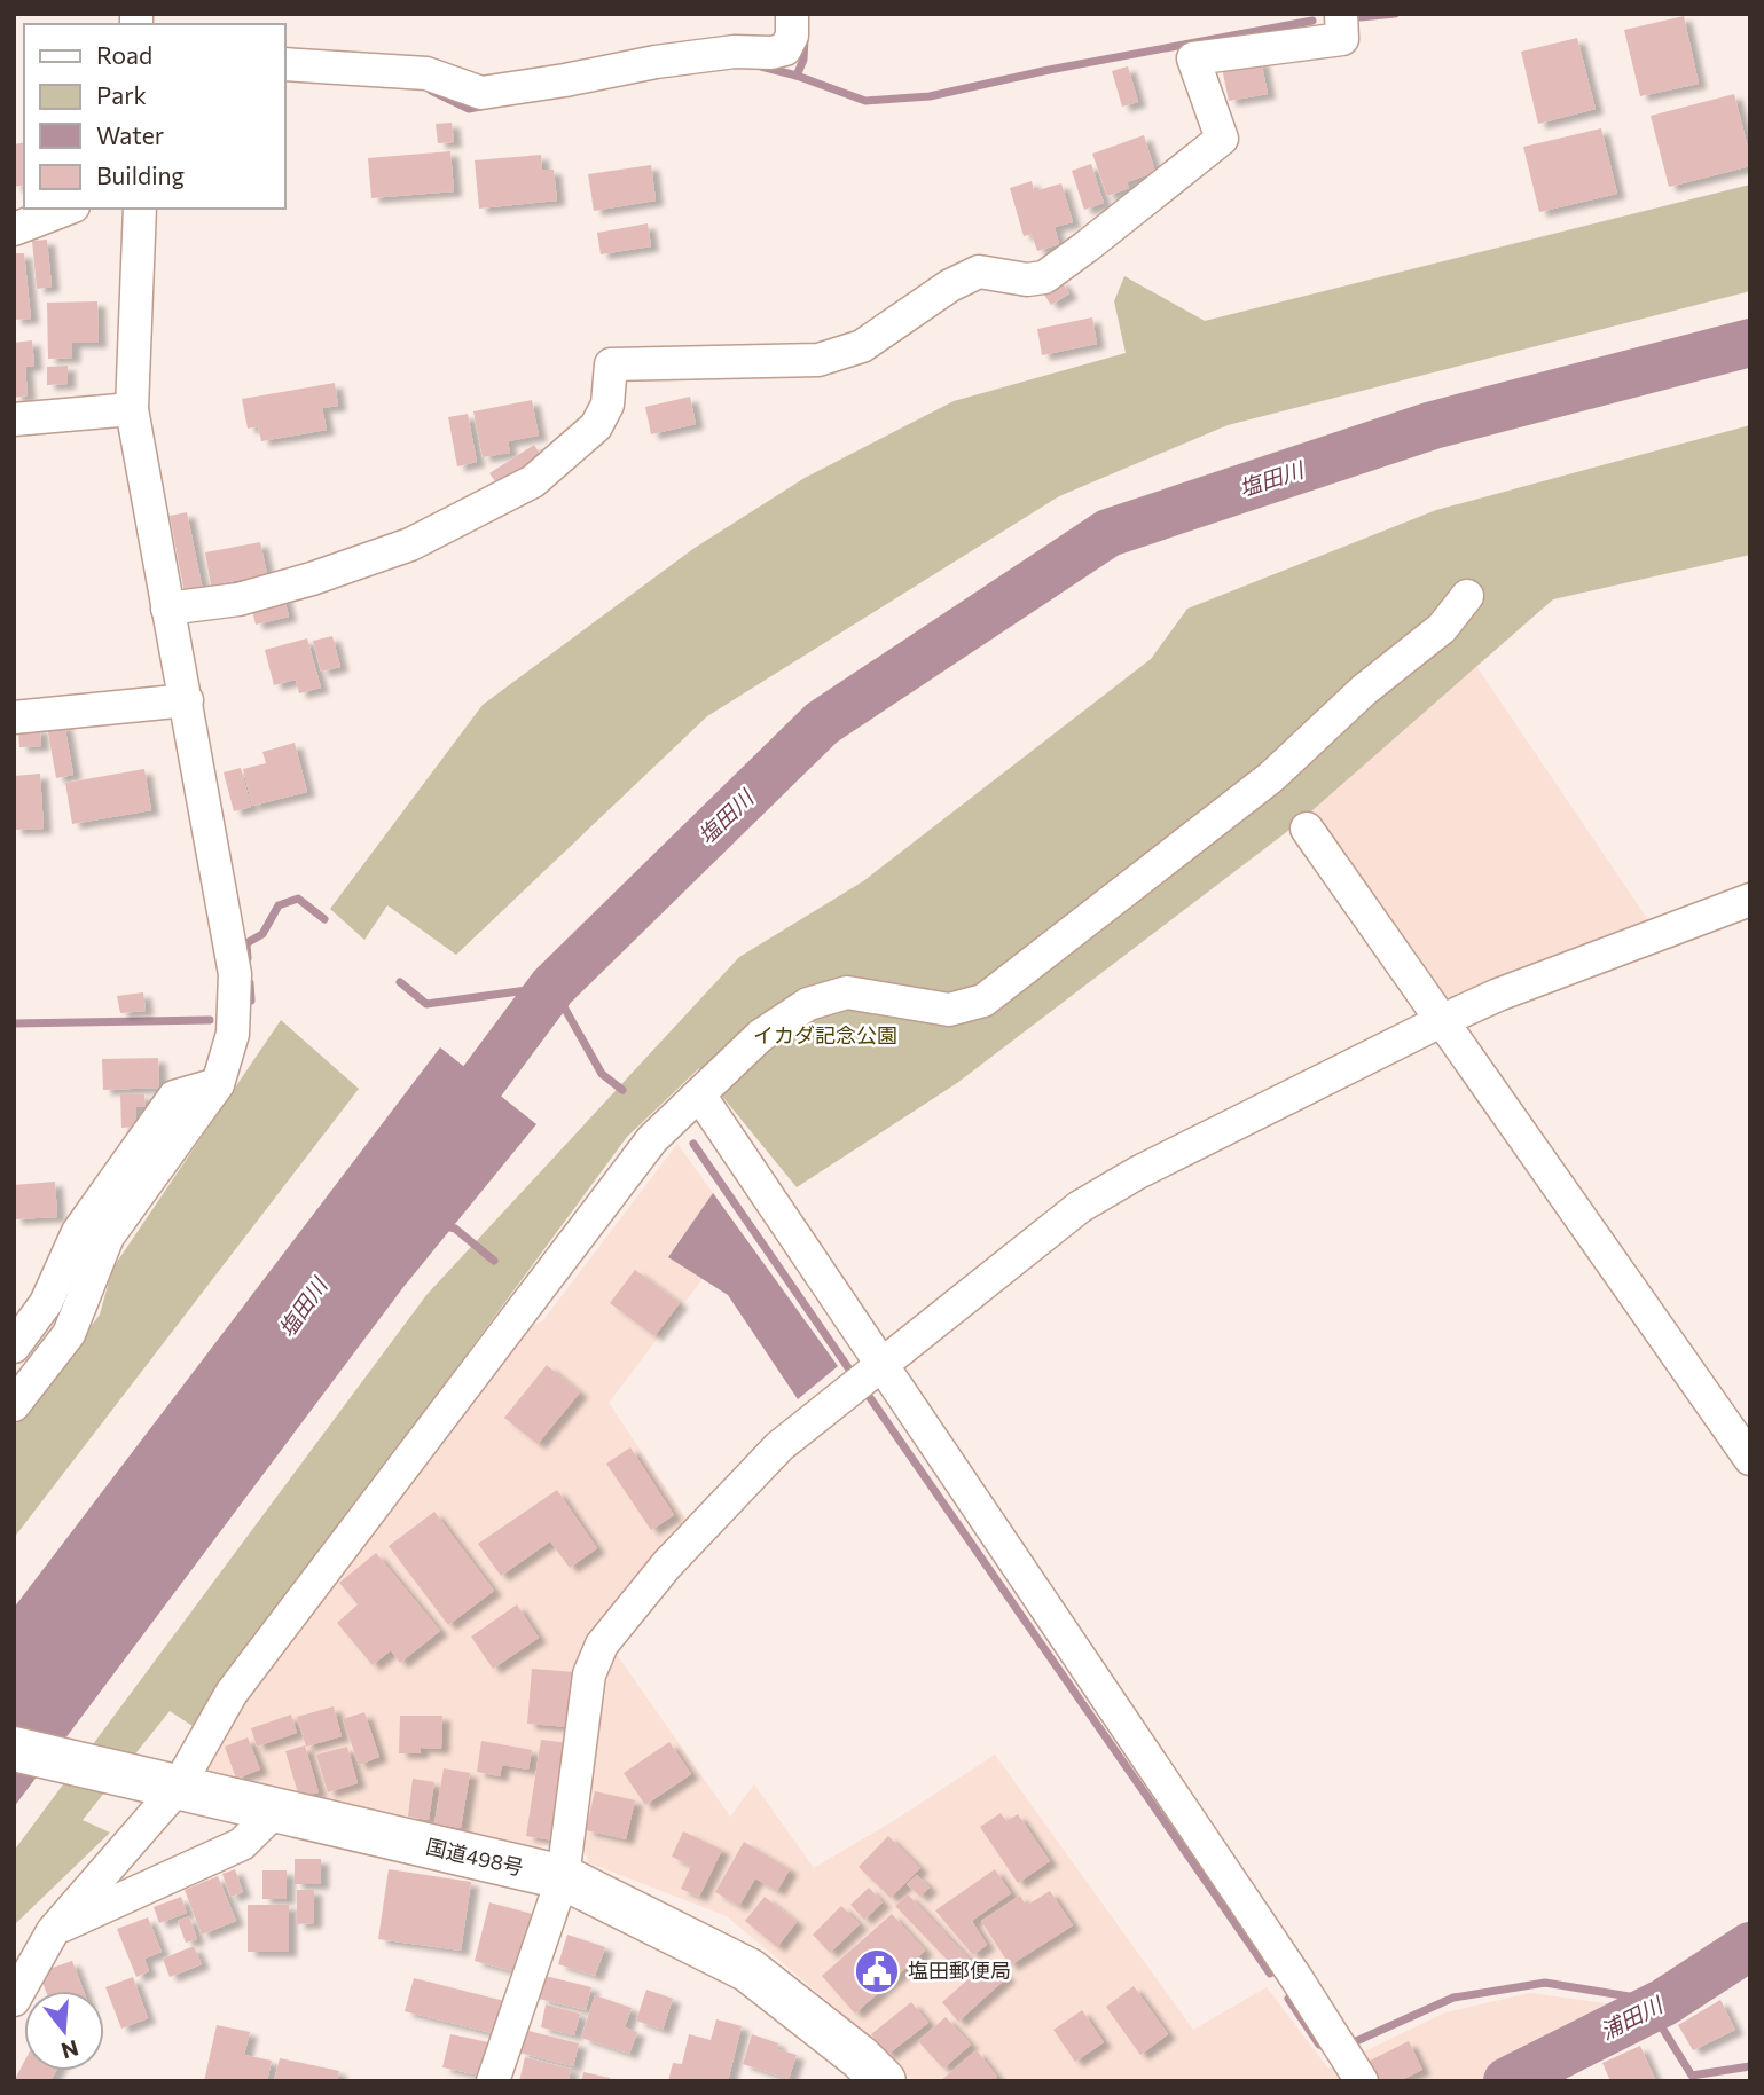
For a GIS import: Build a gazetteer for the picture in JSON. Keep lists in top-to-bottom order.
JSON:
{
  "streets": {
    "highway": ["国道498号"]
  },
  "water": ["塩田川", "浦田川"],
  "parks": ["イカダ記念公園"],
  "places": {
    "public building": ["塩田郵便局"]
  },
  "legend": [
    "Road",
    "Park",
    "Water",
    "Building"
  ],
  "north": "bottom"
}
